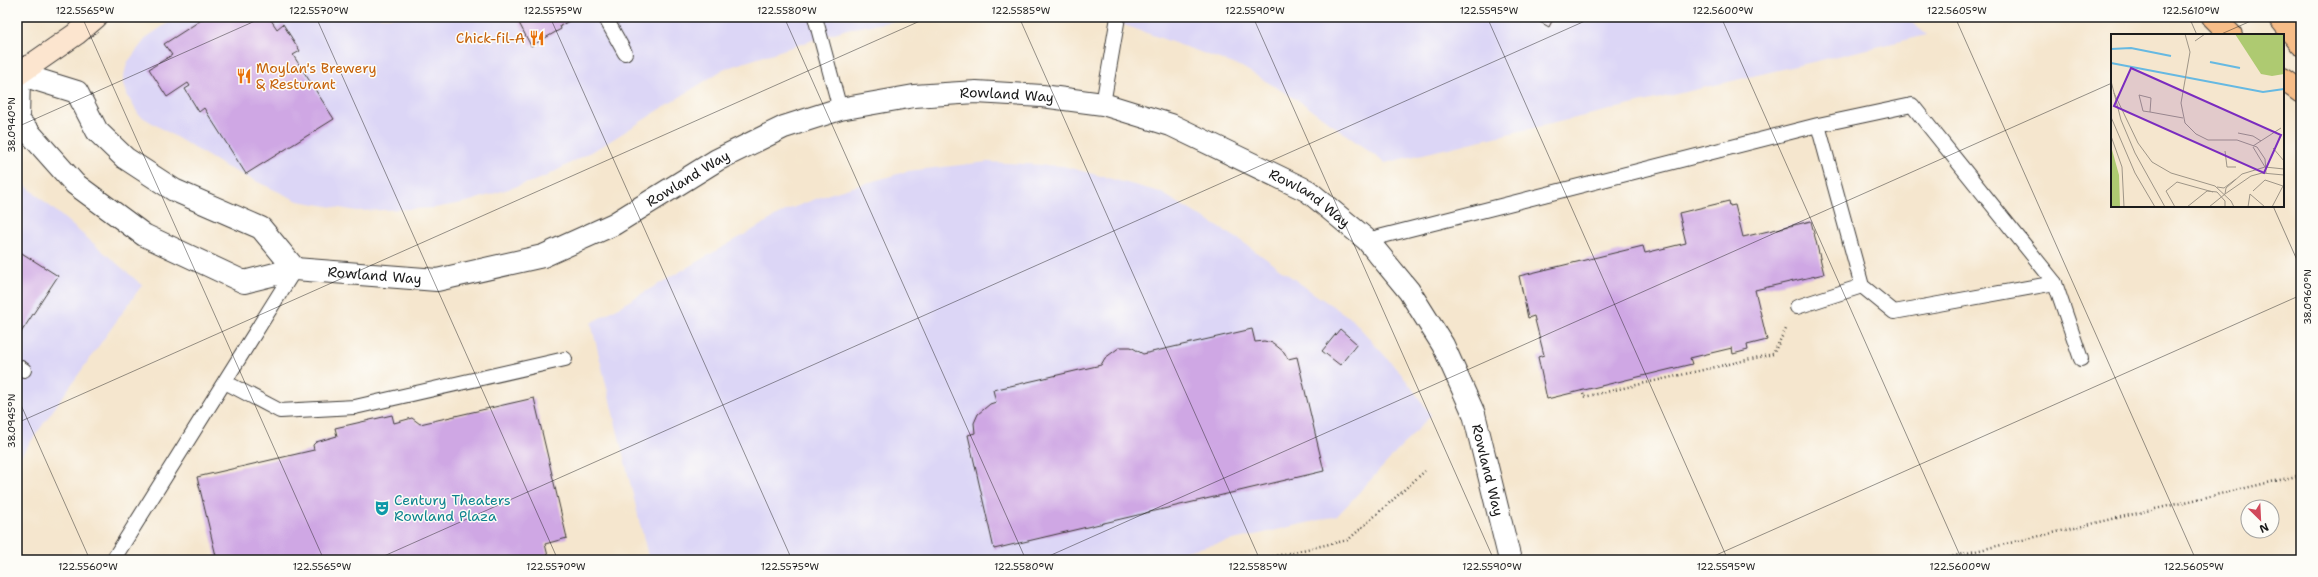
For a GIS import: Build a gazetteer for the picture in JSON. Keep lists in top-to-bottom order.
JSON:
{
  "streets": {
    "street": ["Rowland Way"]
  },
  "places": {
    "restaurant": ["Chick-fil-A", "Moylan's Brewery & Resturant"],
    "theatre": ["Century Theaters Rowland Plaza"]
  },
  "north": "bottom right",
  "coordinates": [
    "122.5565°W",
    "122.5570°W",
    "122.5575°W",
    "122.5580°W",
    "122.5585°W",
    "122.5590°W",
    "122.5595°W",
    "122.5600°W",
    "122.5605°W",
    "122.5610°W",
    "38.0940°N",
    "38.0960°N",
    "38.0945°N",
    "122.5560°W"
  ]
}
